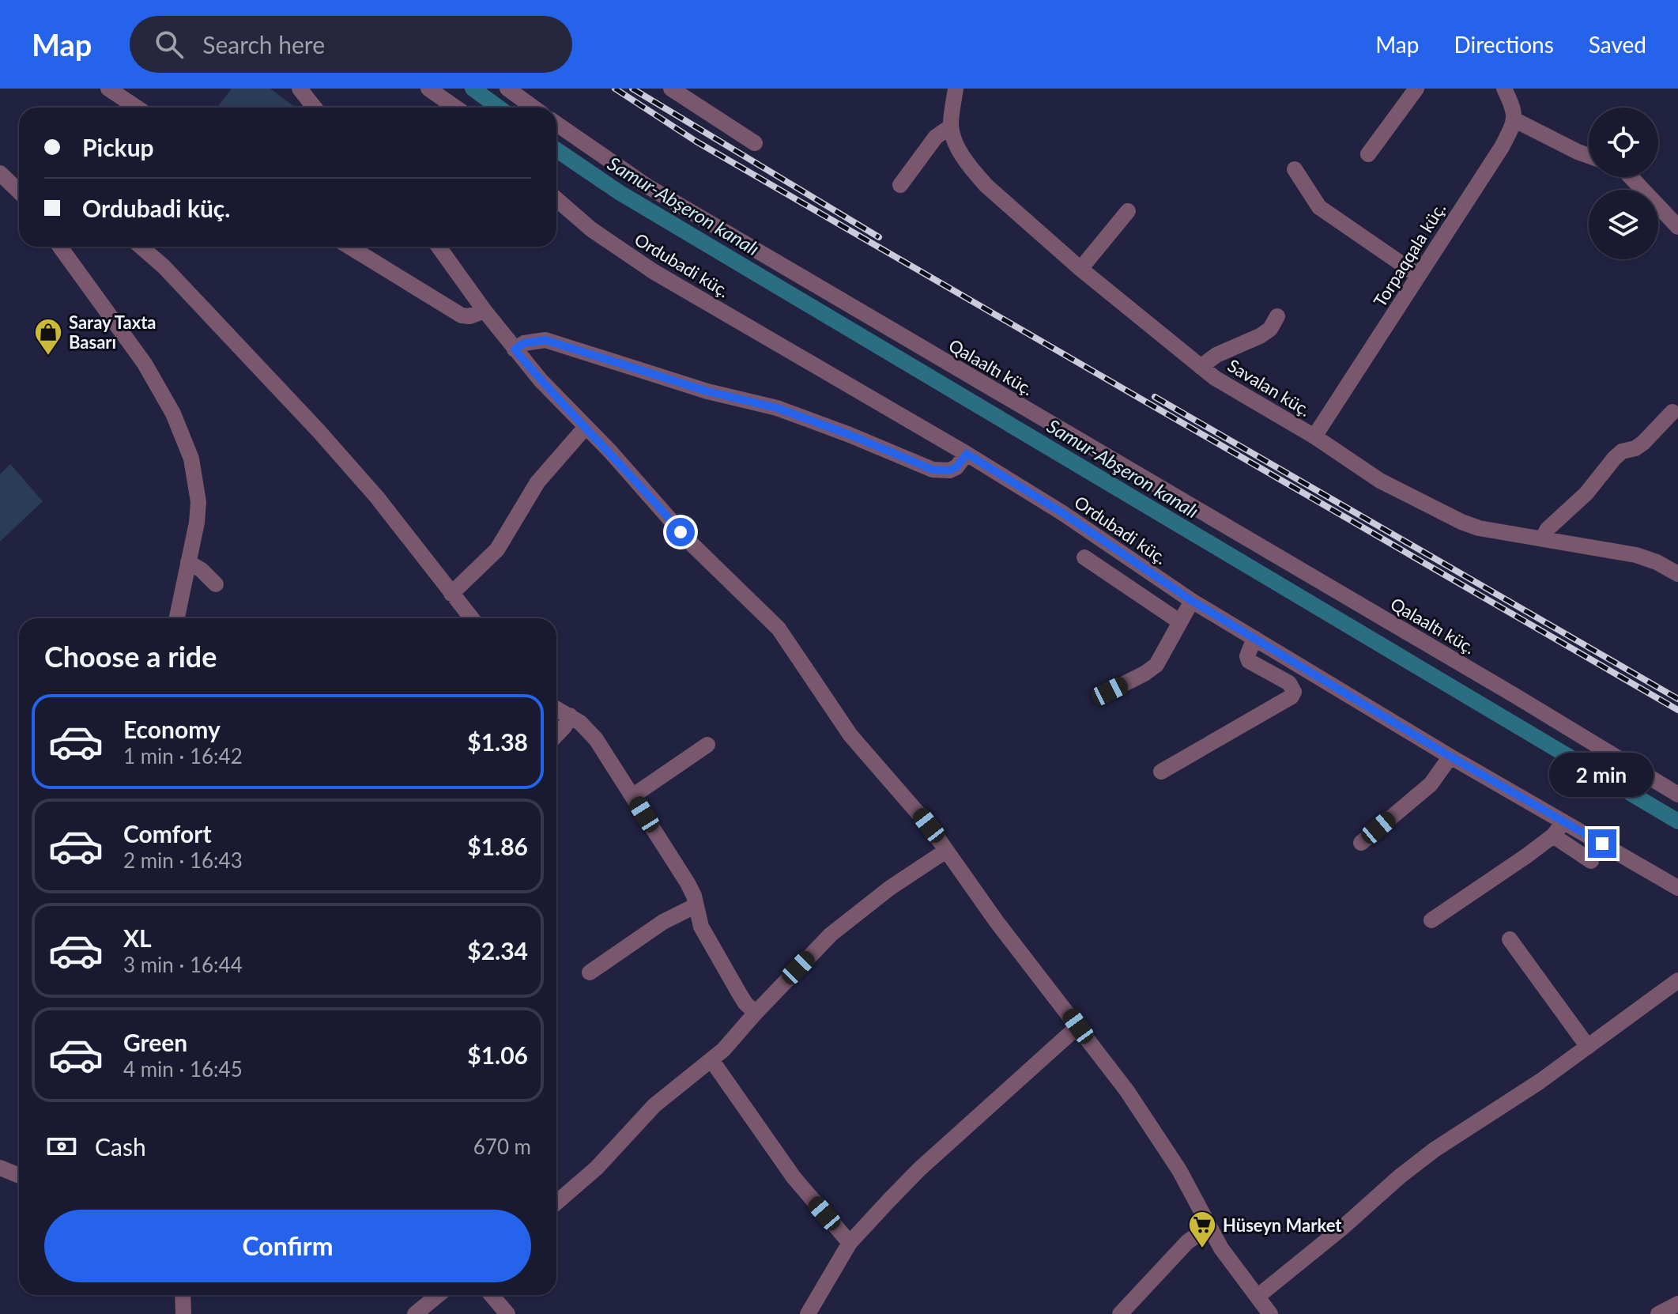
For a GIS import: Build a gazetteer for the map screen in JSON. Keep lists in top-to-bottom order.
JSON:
{
  "streets": {
    "street": [
      "Torpaqqala küç.",
      "Ordubadi küç.",
      "Qalaaltı küç.",
      "Savalan küç."
    ]
  },
  "crossings": [
    ["Torpaqqala küç.", "Savalan küç."]
  ],
  "water": ["Samur-Abşeron kanalı"],
  "places": {
    "shop": ["Saray Taxta Basarı"],
    "supermarket": ["Hüseyn Market"]
  },
  "page": {
    "header": "Map",
    "search": "Search here",
    "nav": ["Map", "Directions", "Saved"],
    "banner": ["Pickup", "Ordubadi küç."],
    "heading": "Choose a ride",
    "list": [
      {
        "name": "Economy",
        "note": "1 min · 16:42",
        "value": "$1.38"
      },
      {
        "name": "Comfort",
        "note": "2 min · 16:43",
        "value": "$1.86"
      },
      {
        "name": "XL",
        "note": "3 min · 16:44",
        "value": "$2.34"
      },
      {
        "name": "Green",
        "note": "4 min · 16:45",
        "value": "$1.06"
      }
    ],
    "bubble": "2 min",
    "pay": ["Cash", "670 m"],
    "buttons": "Confirm"
  }
}
